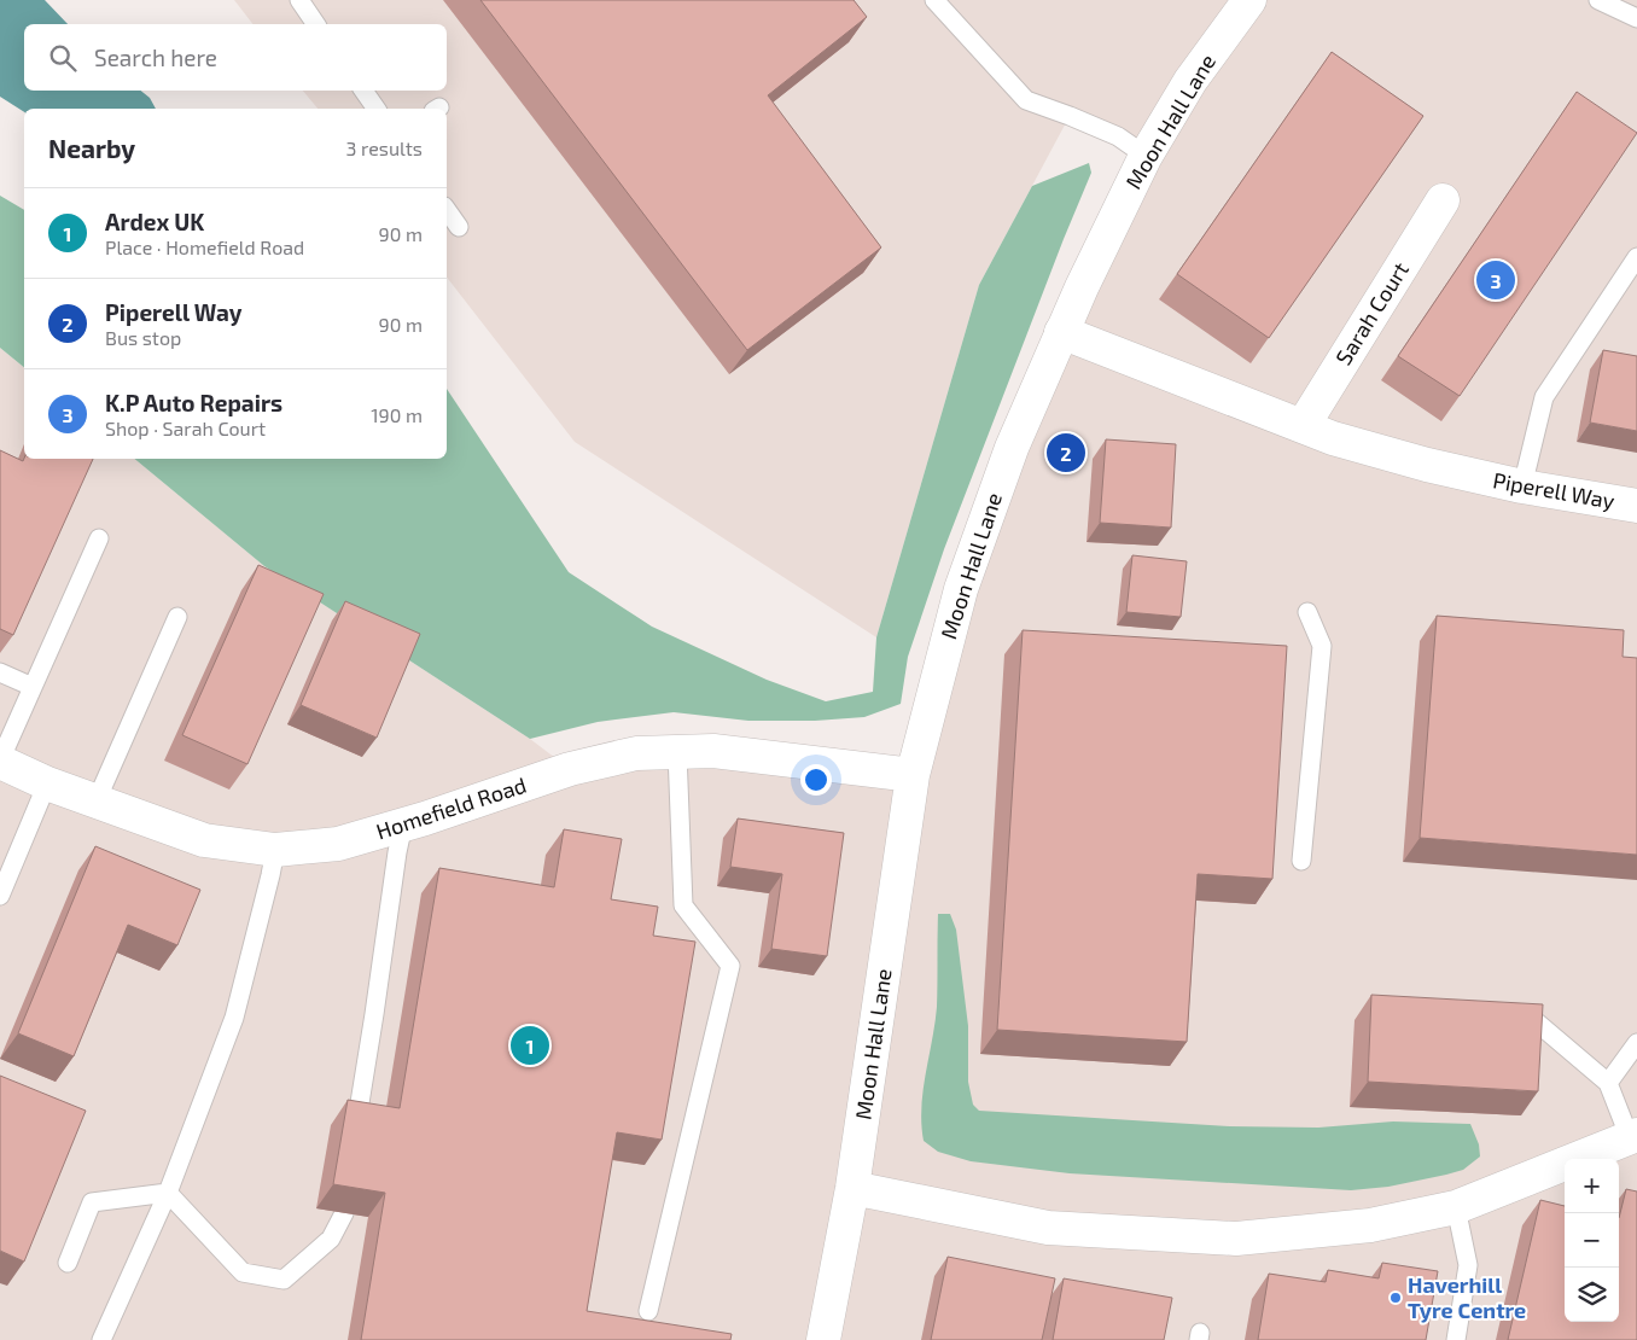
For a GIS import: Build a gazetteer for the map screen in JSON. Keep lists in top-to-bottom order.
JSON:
{
  "streets": {
    "street": [
      "Moon Hall Lane",
      "Sarah Court",
      "Piperell Way",
      "Homefield Road"
    ]
  },
  "crossings": [
    ["Moon Hall Lane", "Piperell Way"],
    ["Moon Hall Lane", "Homefield Road"],
    ["Sarah Court", "Piperell Way"]
  ],
  "places": ["Haverhill Tyre Centre"],
  "page": {
    "search": "Search here",
    "heading": ["Nearby", "3 results"],
    "list": [
      {
        "mark": "1",
        "name": "Ardex UK",
        "note": "Place · Homefield Road",
        "value": "90 m"
      },
      {
        "mark": "2",
        "name": "Piperell Way",
        "note": "Bus stop",
        "value": "90 m"
      },
      {
        "mark": "3",
        "name": "K.P Auto Repairs",
        "note": "Shop · Sarah Court",
        "value": "190 m"
      }
    ],
    "pins": ["3", "2", "1"],
    "map_buttons": ["+", "−"]
  }
}
